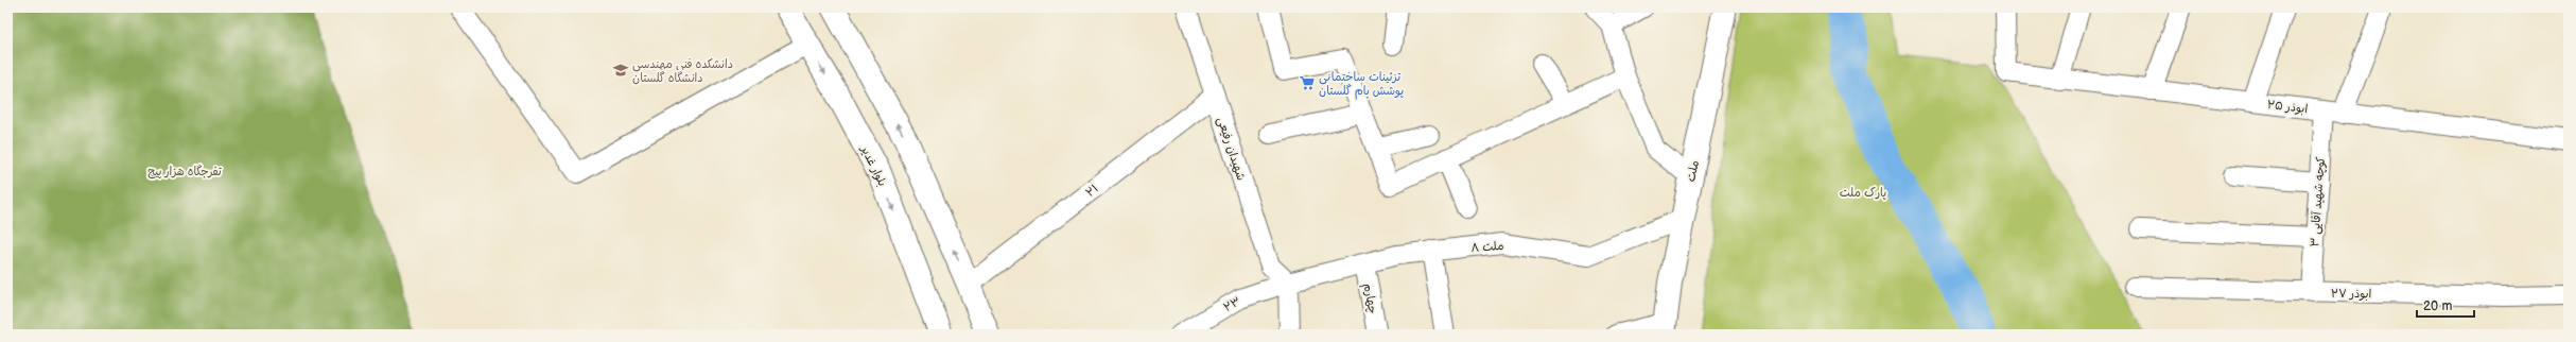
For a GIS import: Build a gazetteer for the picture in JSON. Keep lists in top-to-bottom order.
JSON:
{
  "streets": {
    "main road": ["بلوار غدیر", "ملت"],
    "street": [
      "ابوذر ۲۵",
      "شهیدان رفیعی",
      "۲۱",
      "کوچه شهید آقایی ۳",
      "۸ ملت",
      "ابوذر ۲۷",
      "چهارم",
      "۲۳"
    ]
  },
  "crossings": [
    ["ابوذر ۲۵", "کوچه شهید آقایی ۳"],
    ["شهیدان رفیعی", "۲۱"],
    ["شهیدان رفیعی", "۸ ملت"],
    ["شهیدان رفیعی", "۲۳"],
    ["ملت", "۸ ملت"],
    ["کوچه شهید آقایی ۳", "ابوذر ۲۷"],
    ["۸ ملت", "چهارم"],
    ["۸ ملت", "۲۳"]
  ],
  "parks": ["تفرجگاه هزار پیچ", "پارک ملت"],
  "places": {
    "school or university": ["دانشکده فنی مهندسی دانشگاه گلستان"],
    "supermarket": ["تزئینات ساختمانی پوشش بام گلستان"]
  },
  "scale_bar": "20 m"
}
